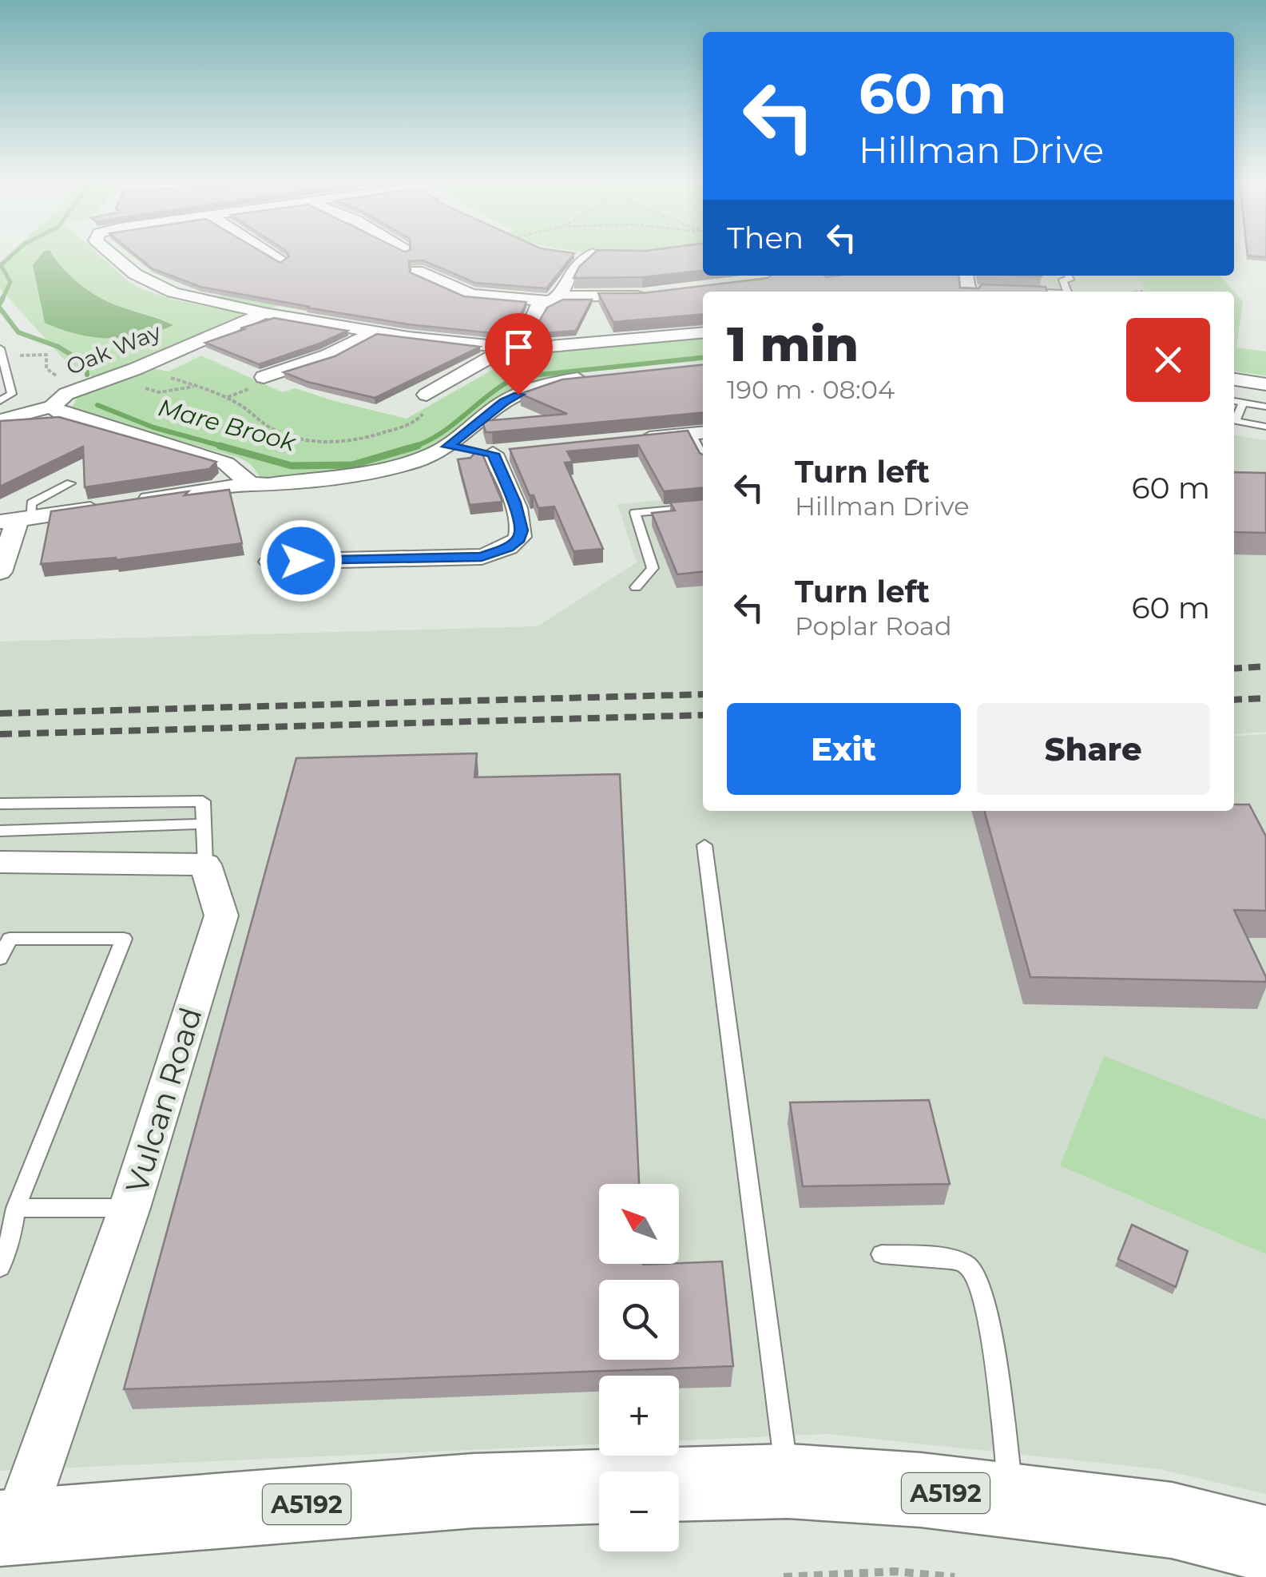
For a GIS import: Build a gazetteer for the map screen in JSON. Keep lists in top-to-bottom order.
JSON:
{
  "streets": {
    "highway": ["A5192"],
    "street": ["Oak Way", "Vulcan Road"]
  },
  "crossings": [
    ["Vulcan Road", "A5192"]
  ],
  "water": ["Mare Brook"],
  "north": "top left",
  "page": {
    "turn": ["60 m", "Hillman Drive"],
    "then": "Then",
    "heading": ["1 min", "190 m · 08:04"],
    "list": [
      {
        "name": "Turn left",
        "note": "Hillman Drive",
        "value": "60 m"
      },
      {
        "name": "Turn left",
        "note": "Poplar Road",
        "value": "60 m"
      }
    ],
    "buttons": ["Exit", "Share"],
    "map_buttons": ["+", "−"]
  }
}
